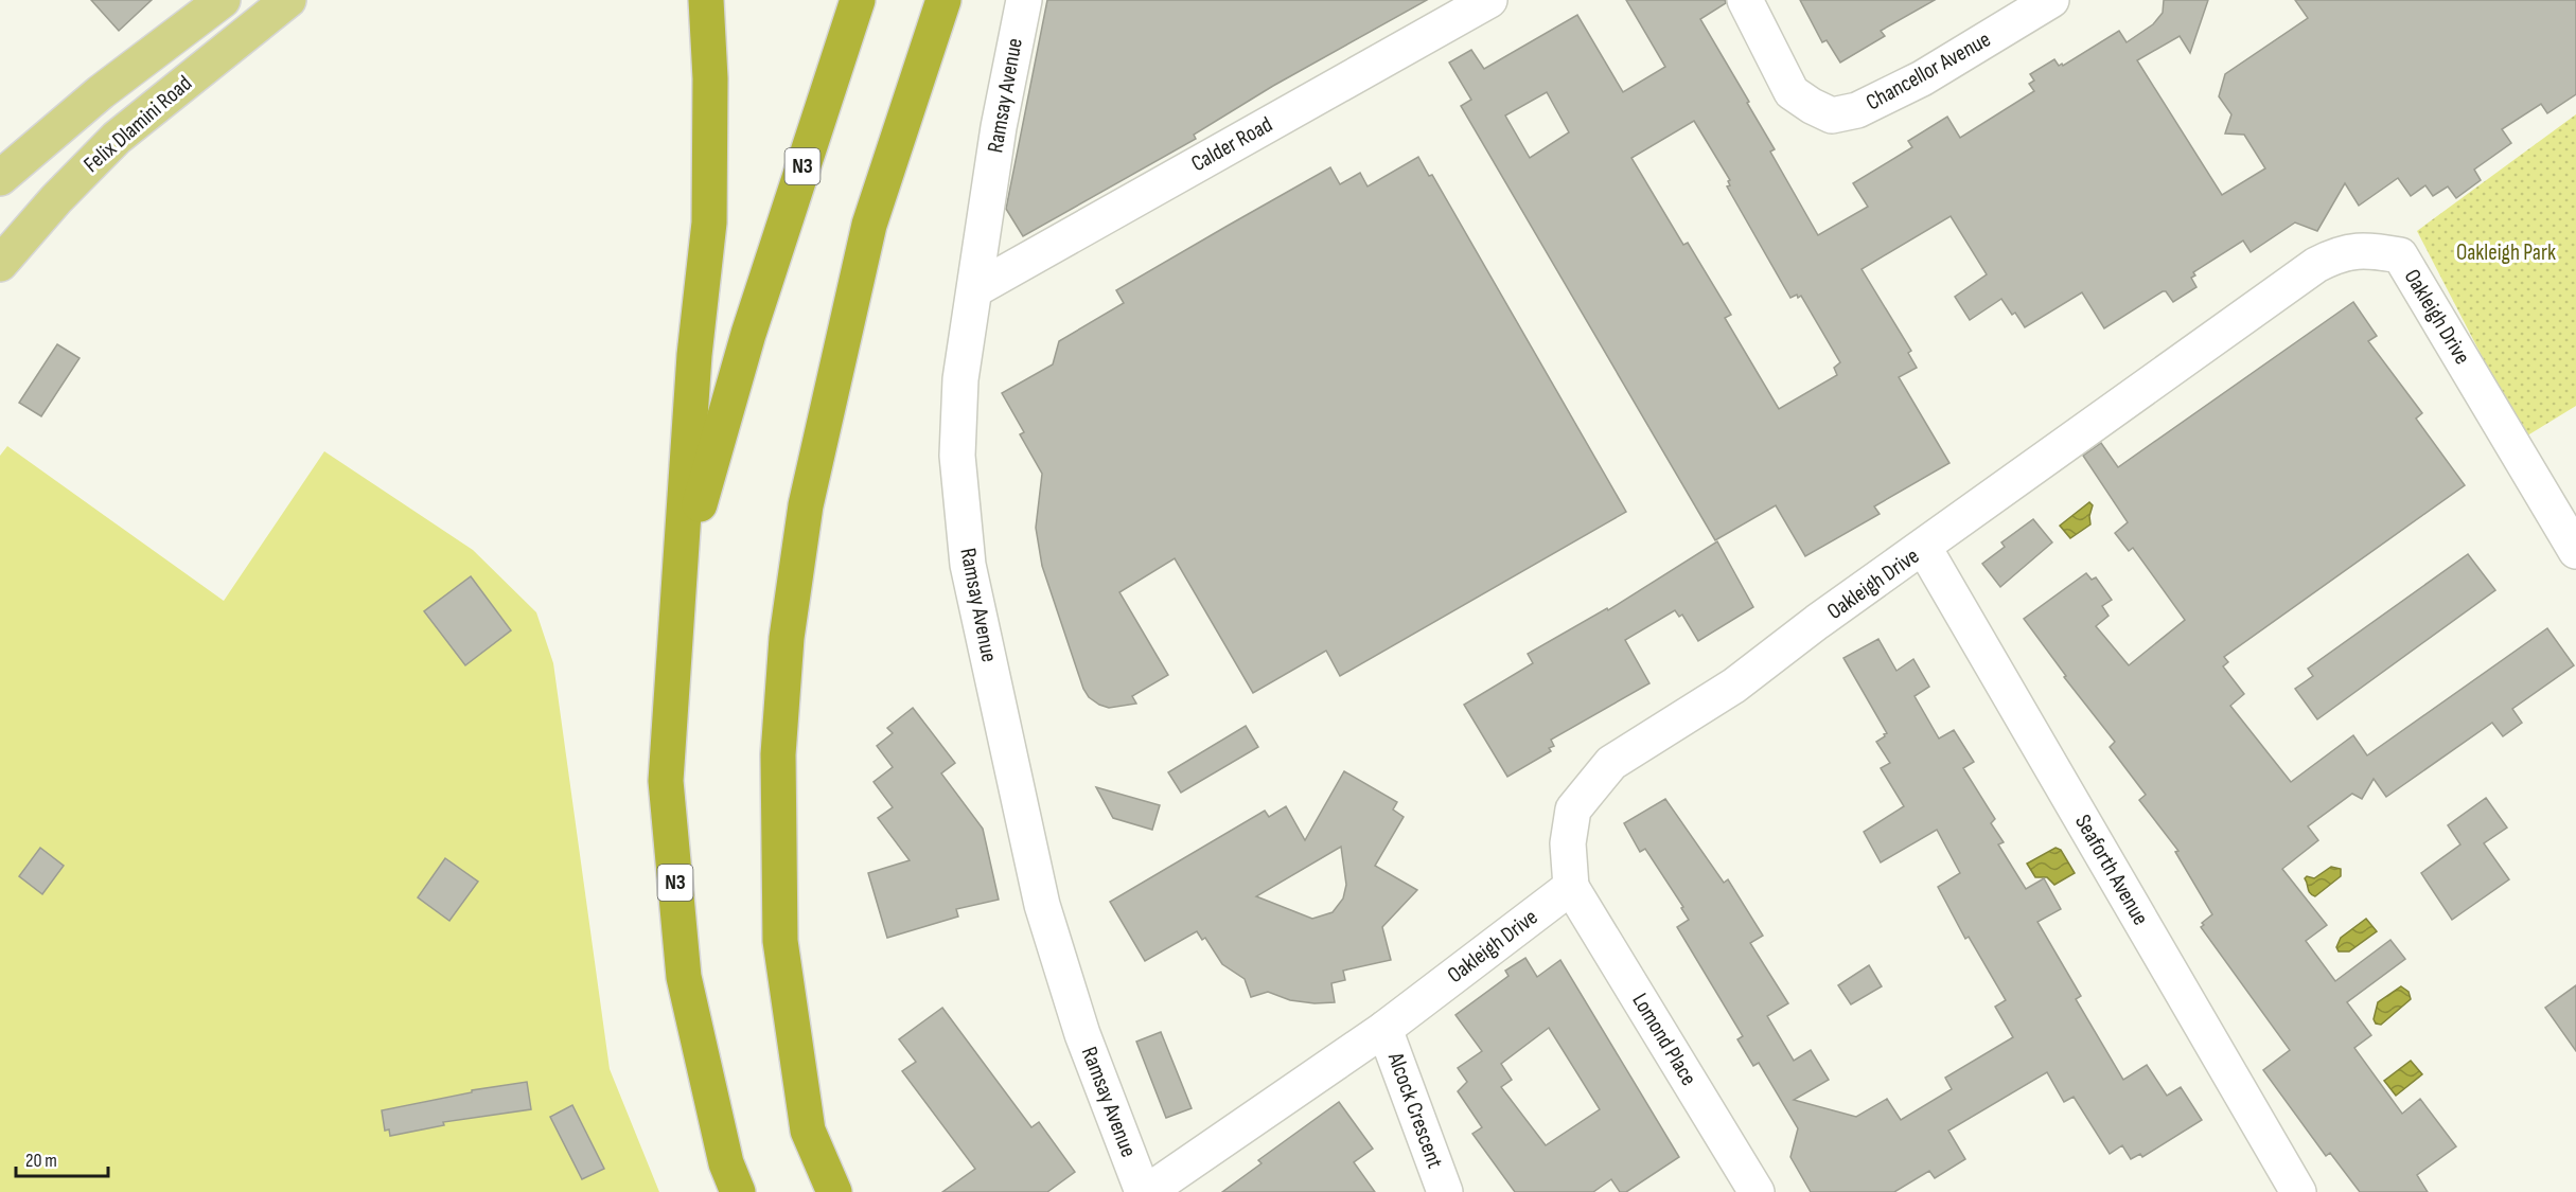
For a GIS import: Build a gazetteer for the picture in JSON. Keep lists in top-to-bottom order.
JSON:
{
  "streets": {
    "highway": ["N3"],
    "main road": ["Felix Dlamini Road"],
    "street": [
      "Chancellor Avenue",
      "Ramsay Avenue",
      "Calder Road",
      "Oakleigh Drive",
      "Seaforth Avenue",
      "Lomond Place",
      "Alcock Crescent"
    ]
  },
  "crossings": [
    ["Ramsay Avenue", "Calder Road"],
    ["Ramsay Avenue", "Oakleigh Drive"],
    ["Oakleigh Drive", "Seaforth Avenue"],
    ["Oakleigh Drive", "Lomond Place"],
    ["Oakleigh Drive", "Alcock Crescent"]
  ],
  "parks": ["Oakleigh Park"],
  "scale_bar": "20 m"
}
